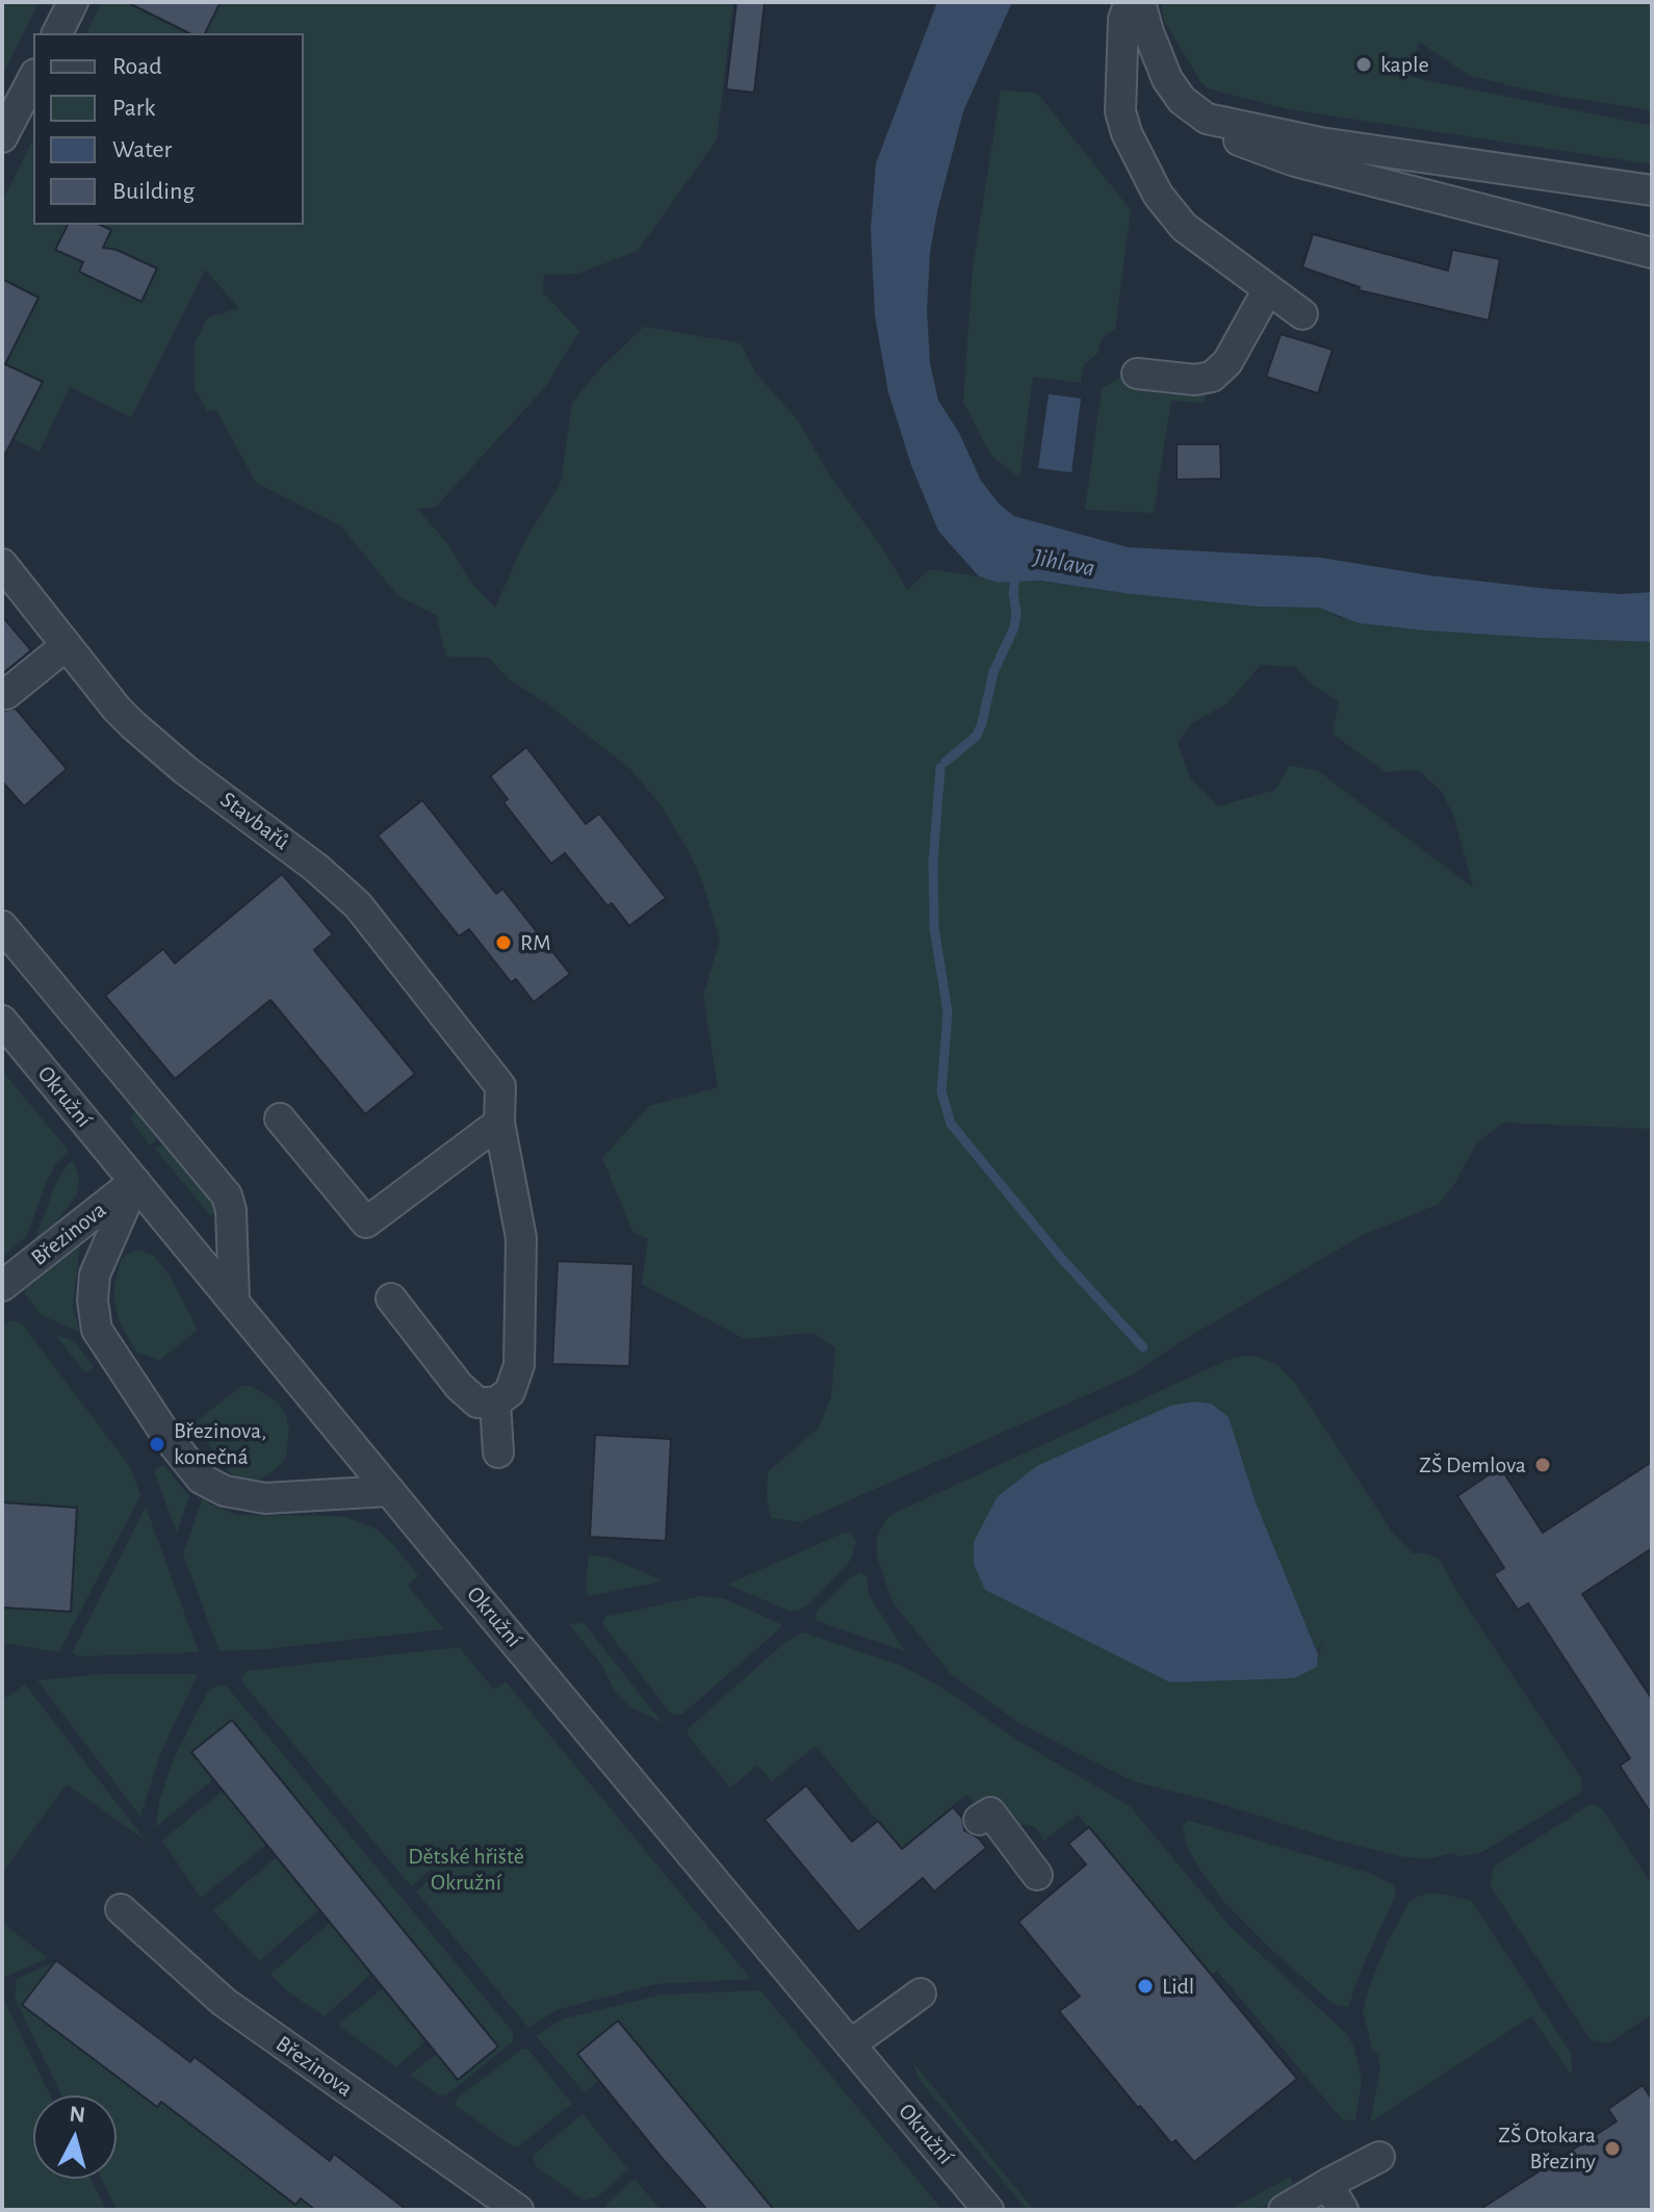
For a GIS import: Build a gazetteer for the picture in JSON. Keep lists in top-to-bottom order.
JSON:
{
  "streets": {
    "street": ["Stavbařů", "Okružní", "Březinova"]
  },
  "crossings": [
    ["Okružní", "Březinova"]
  ],
  "water": ["Jihlava"],
  "parks": ["Dětské hřiště Okružní"],
  "places": [
    "kaple",
    "RM",
    "Březinova, konečná",
    "ZŠ Demlova",
    "Lidl",
    "ZŠ Otokara Březiny"
  ],
  "legend": [
    "Road",
    "Park",
    "Water",
    "Building"
  ],
  "north": "top"
}
